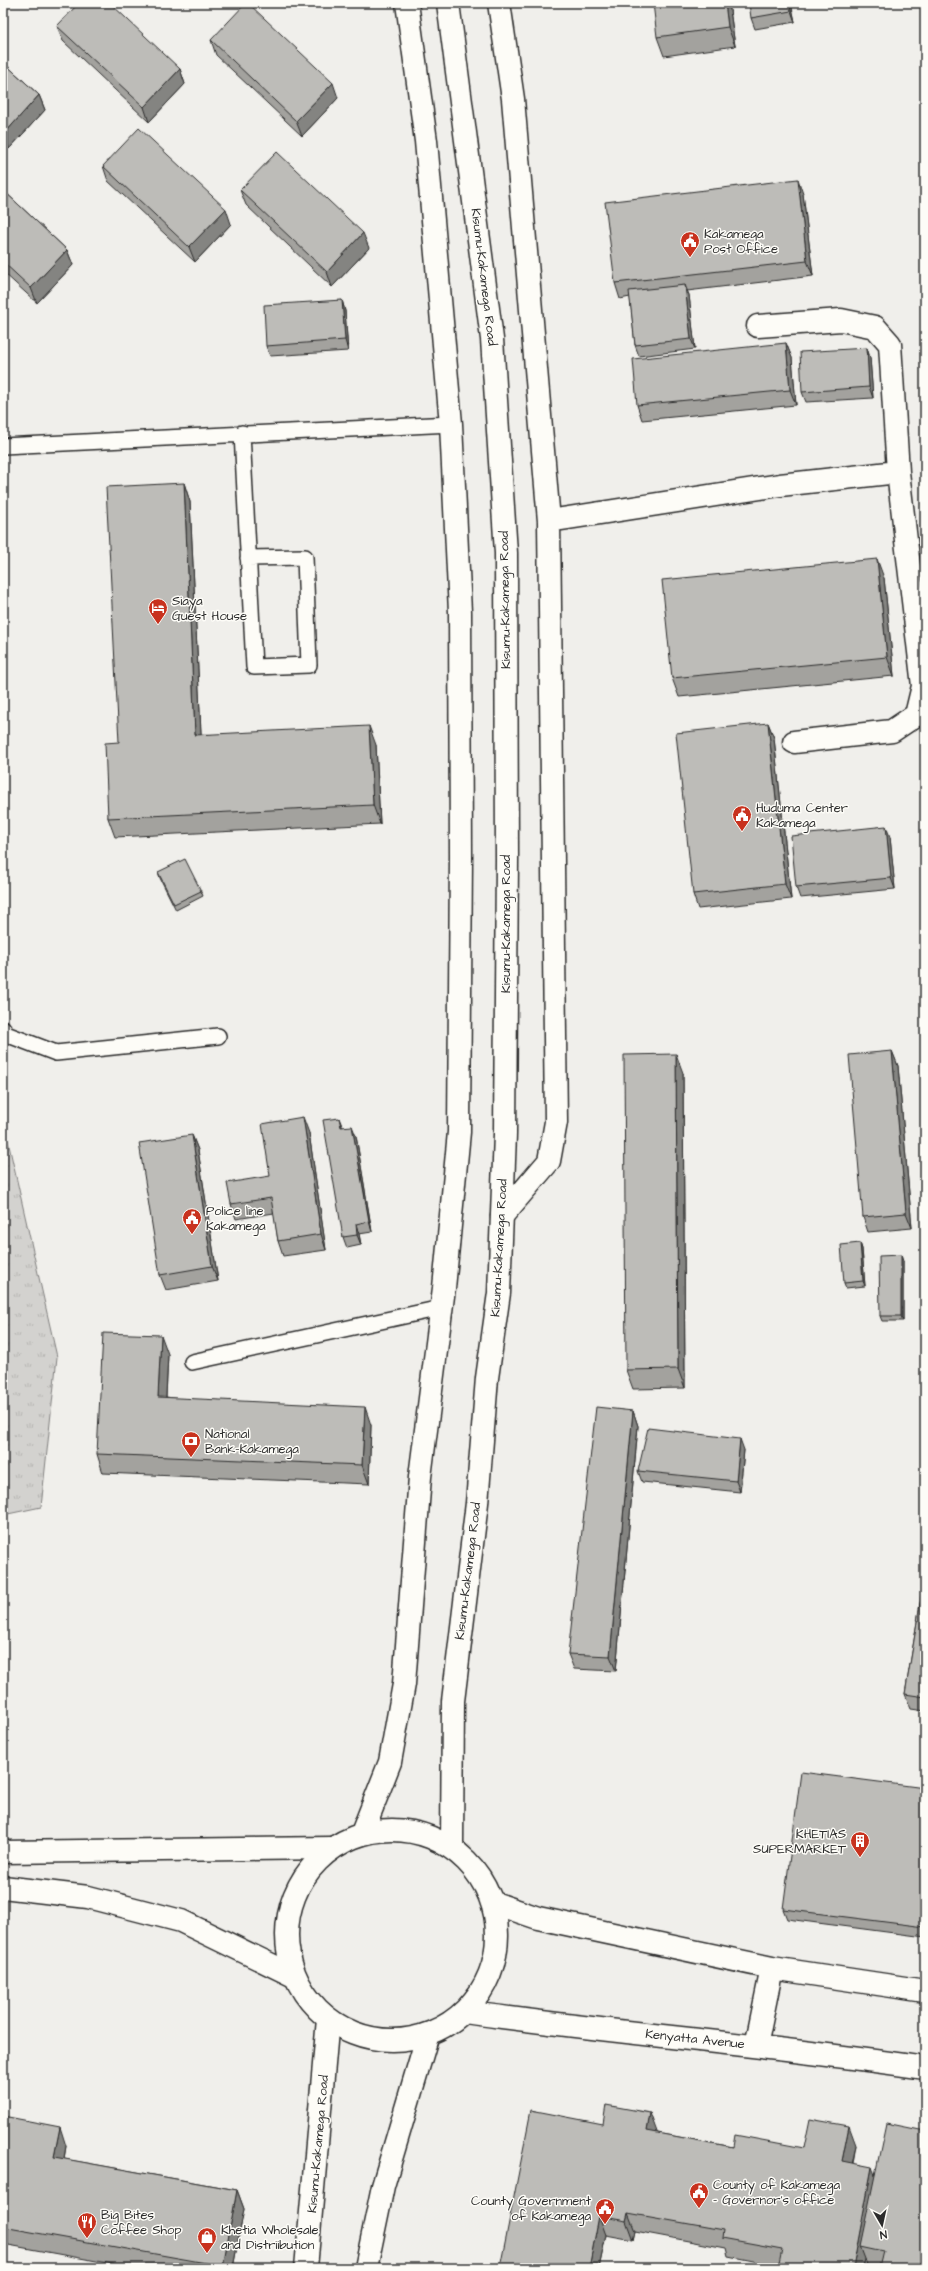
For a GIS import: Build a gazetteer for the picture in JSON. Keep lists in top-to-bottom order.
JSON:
{
  "streets": {
    "main road": ["Kisumu-Kakamega Road", "Kenyatta Avenue"]
  },
  "places": {
    "public building": [
      "Kakamega Post Office",
      "Huduma Center Kakamega",
      "Police line Kakamega",
      "County of Kakamega - Governor's office",
      "County Government of Kakamega"
    ],
    "hotel": ["Siaya Guest House"],
    "bank": ["National Bank-Kakamega"],
    "building": ["KHETIAS SUPERMARKET"],
    "restaurant": ["Big Bites Coffee Shop"],
    "shop": ["Khetia Wholesale and Distriibution"]
  },
  "north": "bottom"
}
